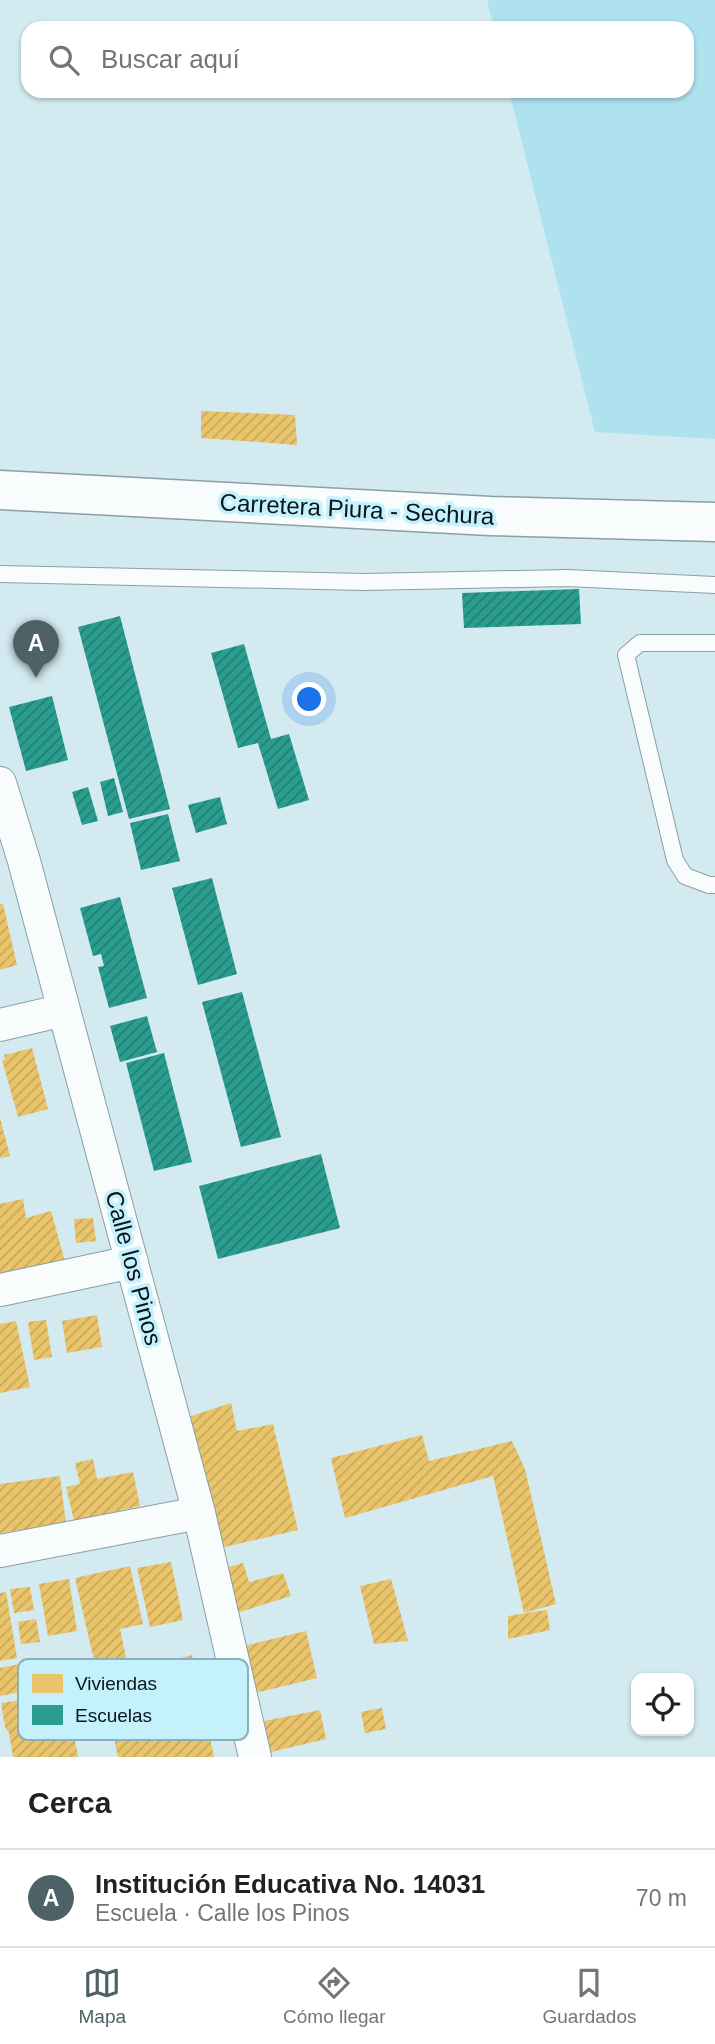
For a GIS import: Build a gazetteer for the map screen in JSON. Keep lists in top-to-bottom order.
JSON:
{
  "streets": {
    "main road": ["Carretera Piura - Sechura"],
    "street": ["Calle los Pinos"]
  },
  "legend": ["Viviendas", "Escuelas"],
  "page": {
    "search": "Buscar aquí",
    "pins": "A",
    "heading": "Cerca",
    "list": [
      {
        "mark": "A",
        "name": "Institución Educativa No. 14031",
        "note": "Escuela · Calle los Pinos",
        "value": "70 m"
      }
    ],
    "nav": ["Mapa", "Cómo llegar", "Guardados"]
  }
}
